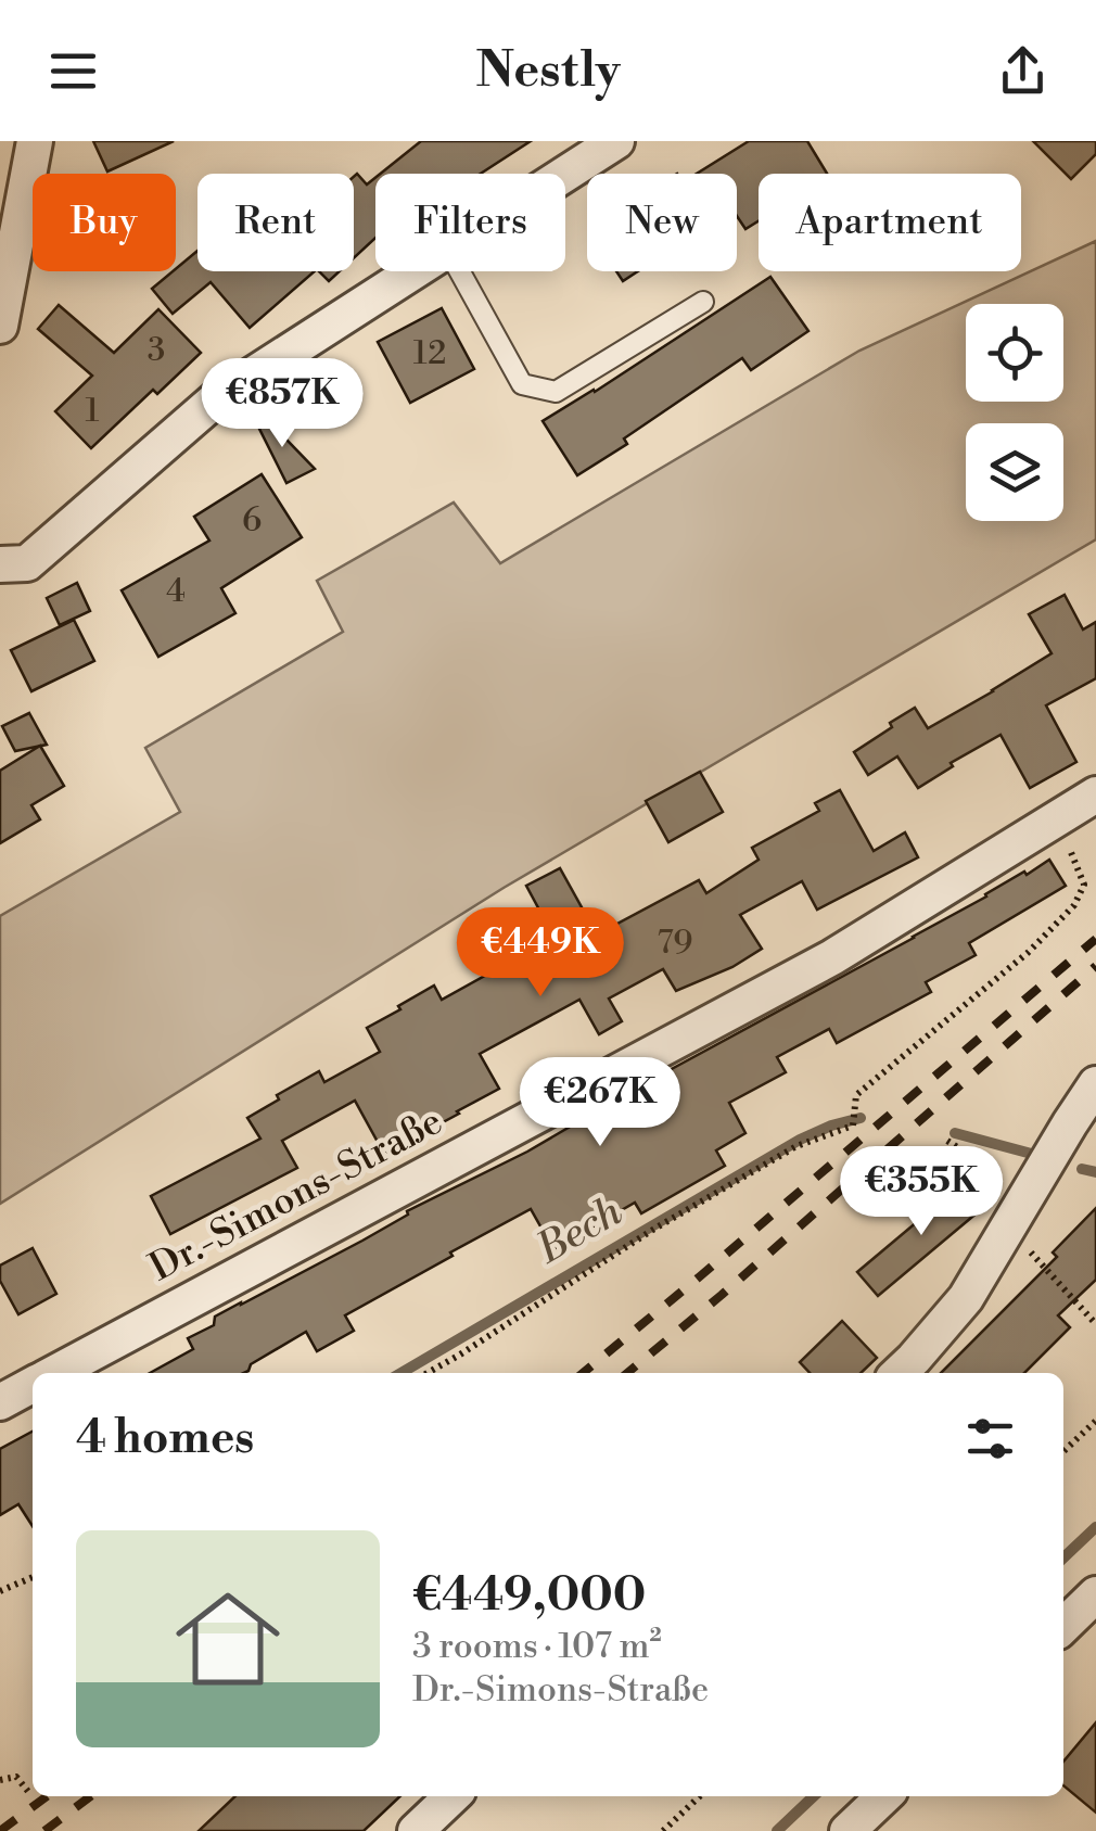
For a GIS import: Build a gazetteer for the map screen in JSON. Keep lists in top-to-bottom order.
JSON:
{
  "streets": {
    "street": ["Dr.-Simons-Straße"]
  },
  "water": ["Bech"],
  "house_numbers": [
    "3",
    "12",
    "1",
    "6",
    "4",
    "79"
  ],
  "page": {
    "header": "Nestly",
    "chip": [
      "Buy",
      "Rent",
      "Filters",
      "New",
      "Apartment"
    ],
    "price": [
      "€857K",
      "€449K",
      "€267K",
      "€355K"
    ],
    "heading": "4 homes",
    "list": [
      {
        "name": "€449,000",
        "note": "3 rooms · 107 m² · Dr.-Simons-Straße"
      }
    ]
  }
}
